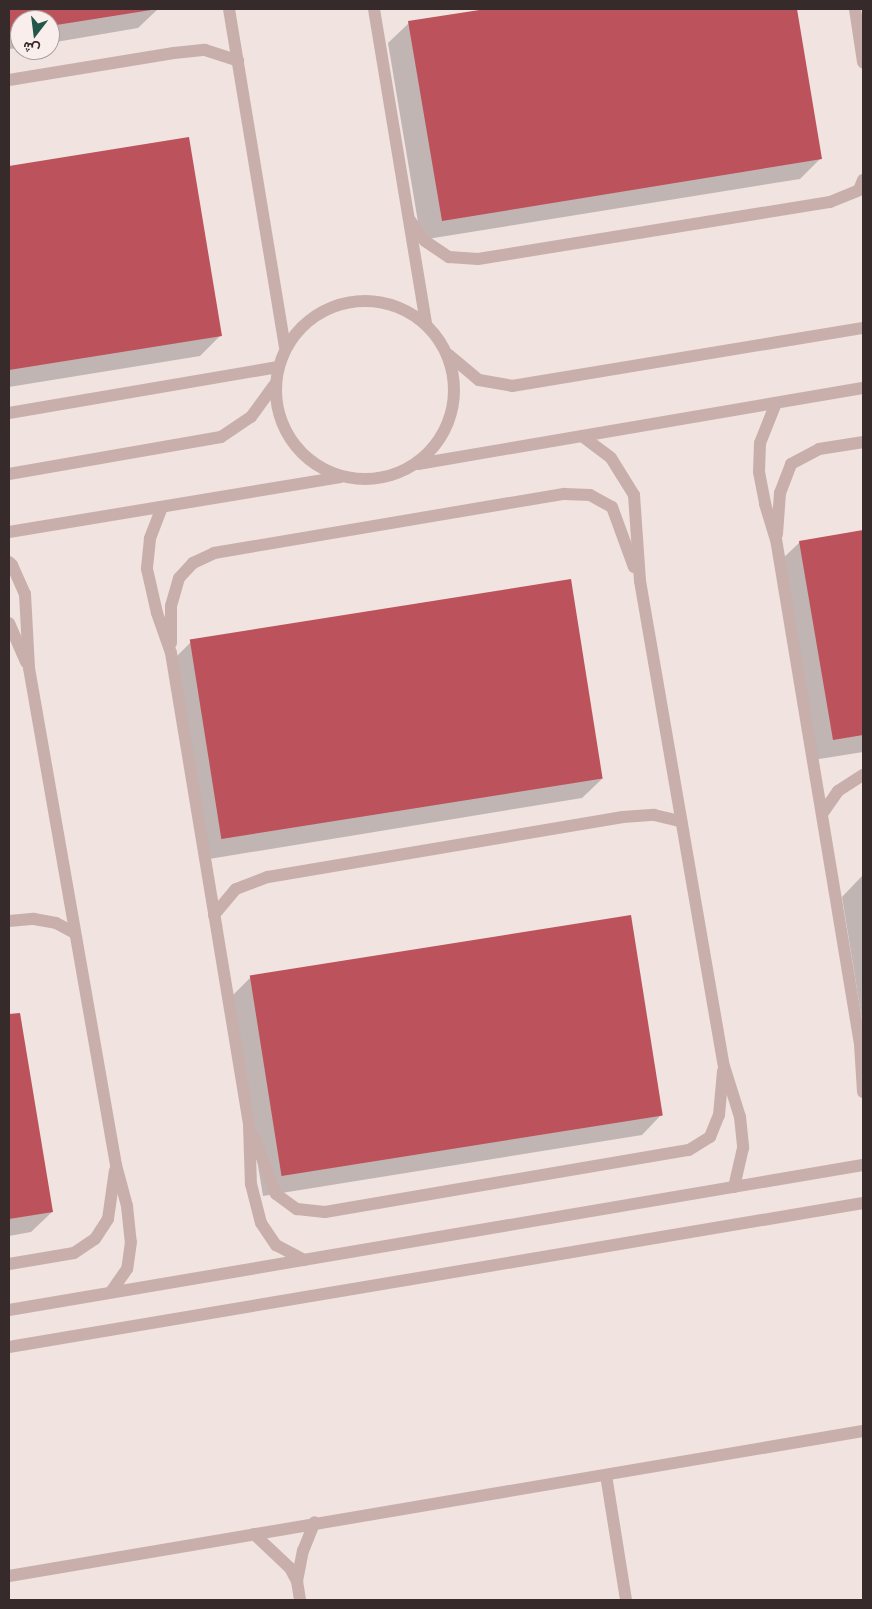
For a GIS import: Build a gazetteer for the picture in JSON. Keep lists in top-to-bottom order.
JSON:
{
  "north": "bottom"
}
